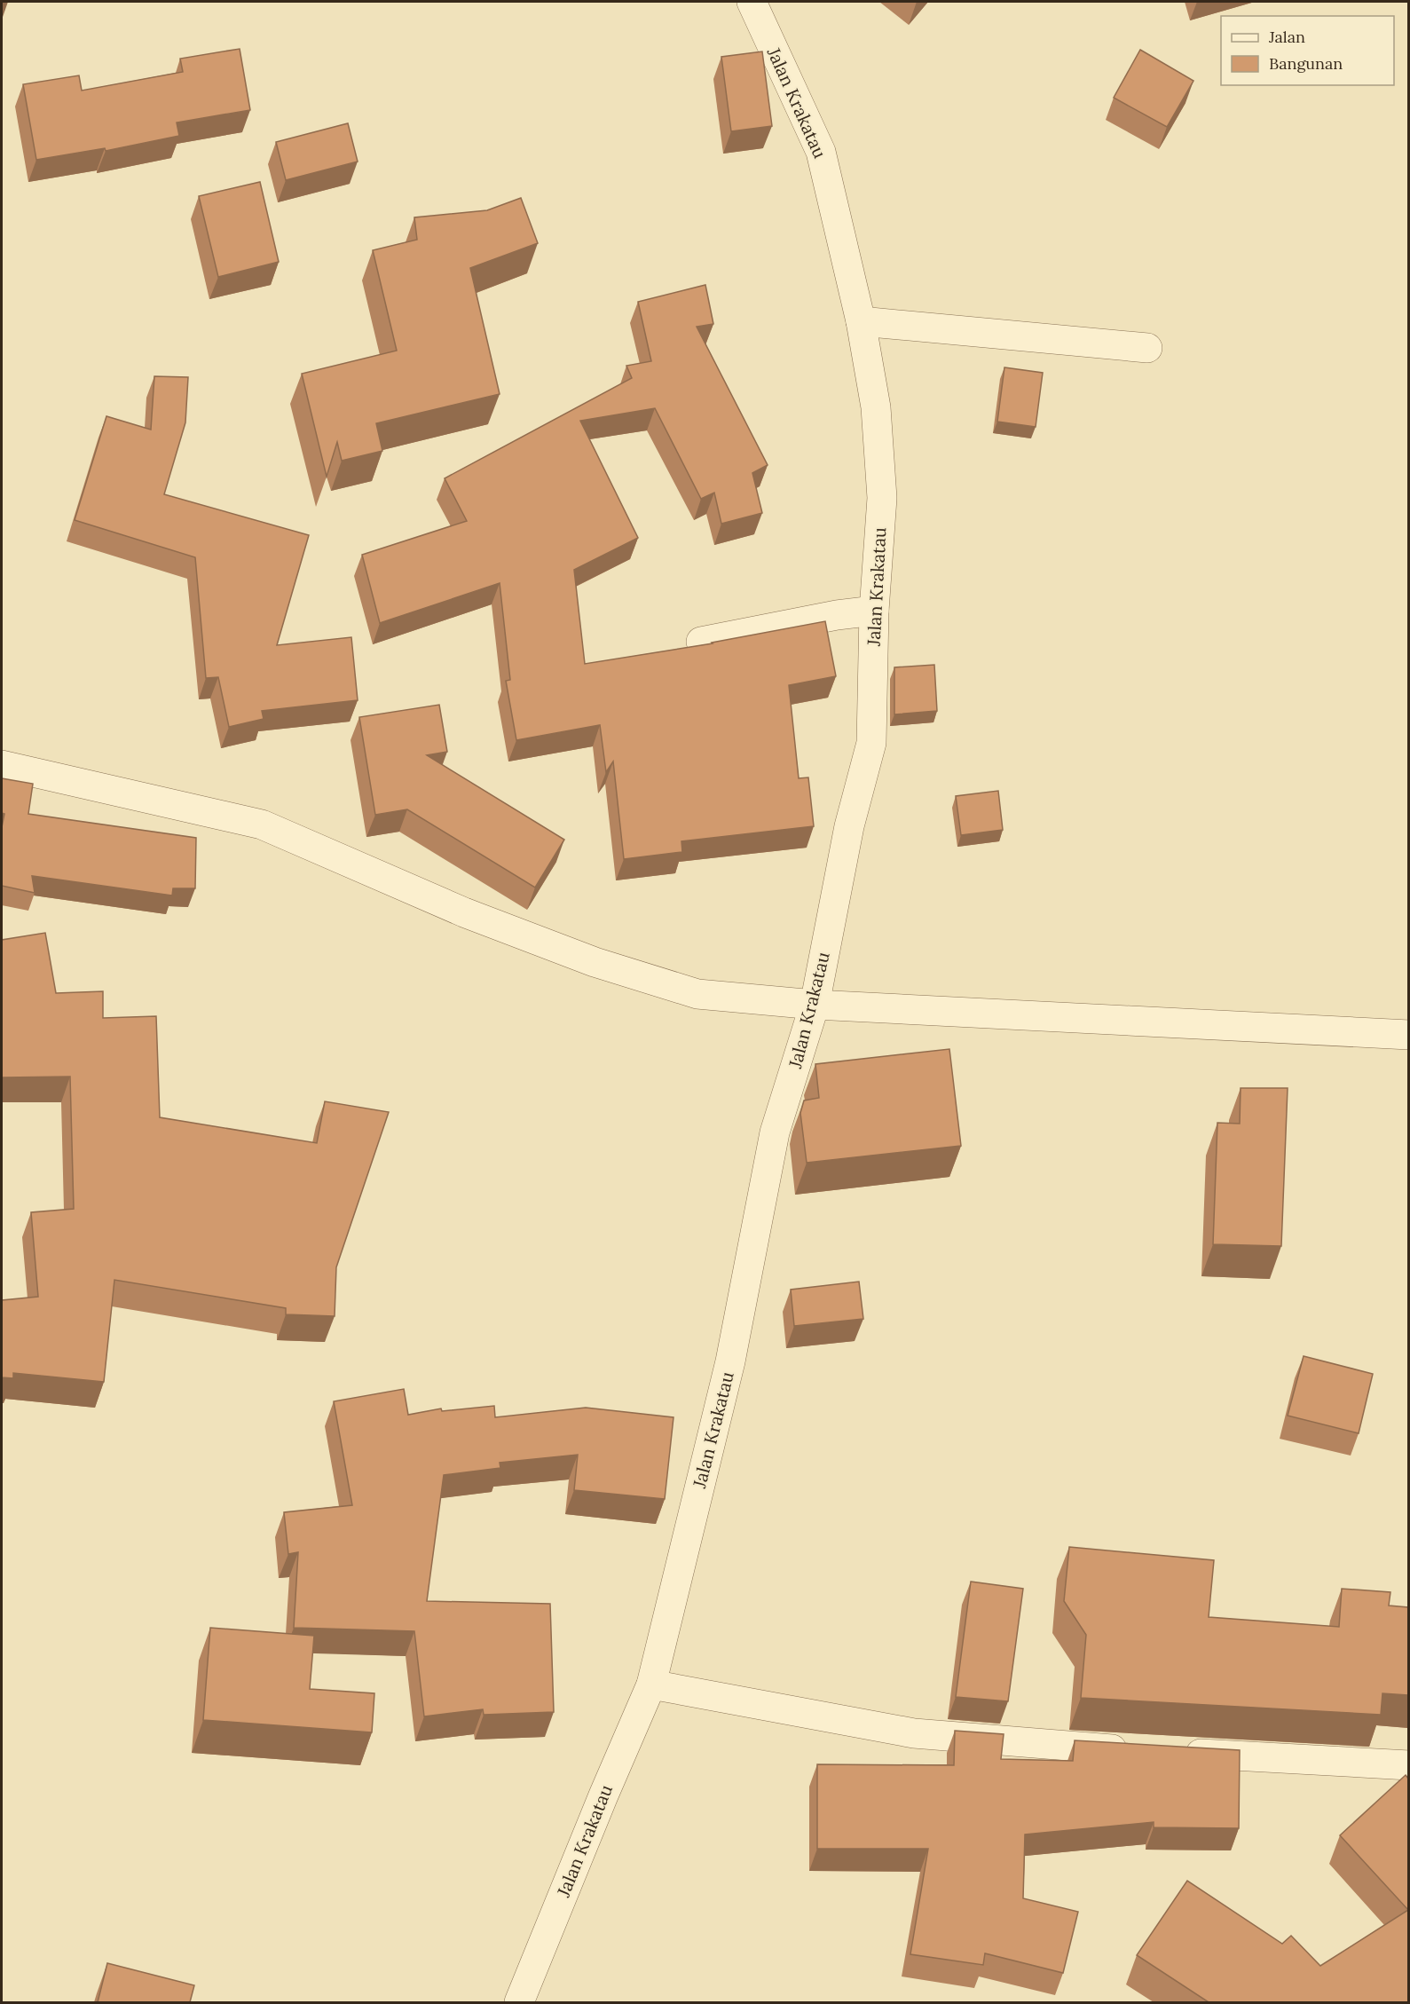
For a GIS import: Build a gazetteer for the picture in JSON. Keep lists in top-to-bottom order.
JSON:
{
  "streets": {
    "street": ["Jalan Krakatau"]
  },
  "legend": ["Jalan", "Bangunan"]
}
